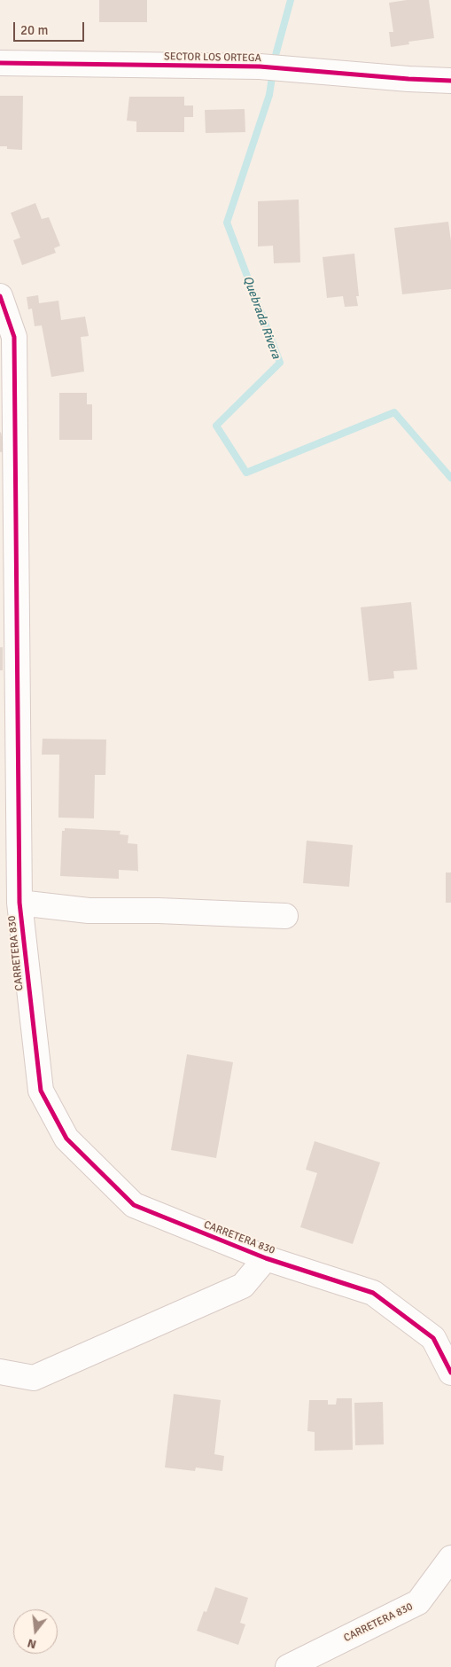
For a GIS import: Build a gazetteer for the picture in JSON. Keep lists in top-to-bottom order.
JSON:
{
  "streets": {
    "street": ["SECTOR LOS ORTEGA", "CARRETERA 830"]
  },
  "water": ["Quebrada Rivera"],
  "scale_bar": "20 m",
  "north": "bottom"
}
